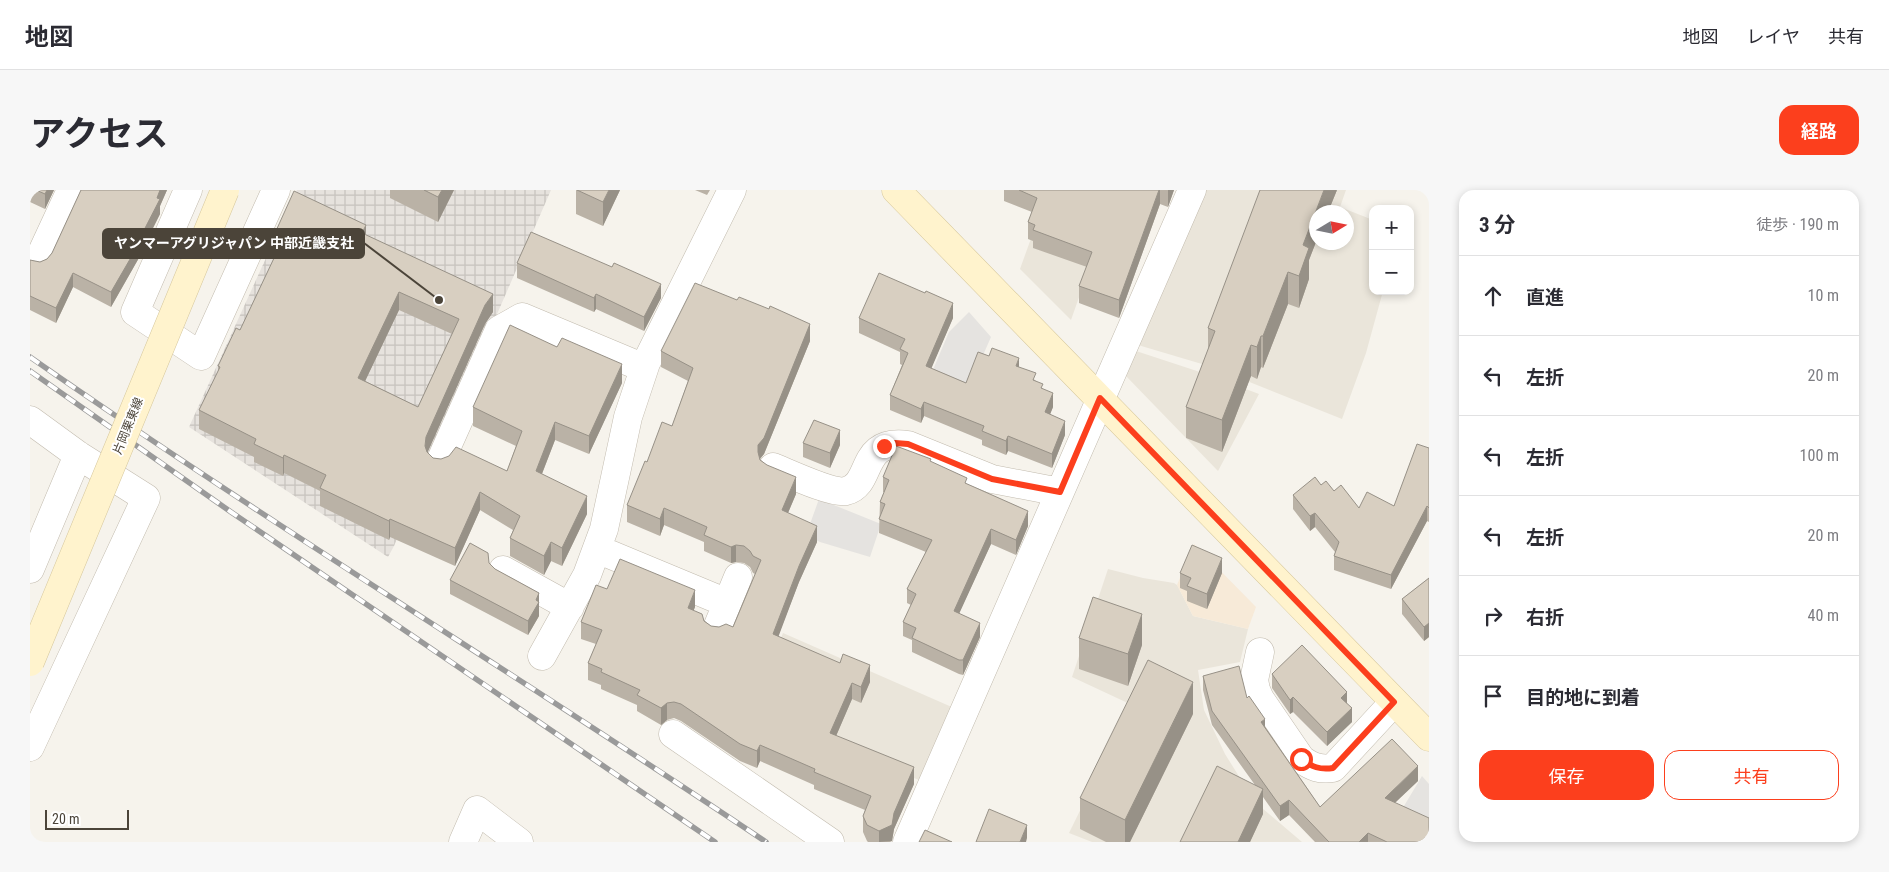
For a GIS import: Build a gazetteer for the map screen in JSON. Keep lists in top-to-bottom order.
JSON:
{
  "streets": {
    "street": ["片岡栗東線"]
  },
  "places": ["ヤンマーアグリジャパン 中部近畿支社"],
  "scale_bar": "20 m",
  "north": "right",
  "page": {
    "header": "地図",
    "nav": ["地図", "レイヤ", "共有"],
    "title": "アクセス",
    "buttons": [
      "経路",
      ["保存", "共有"]
    ],
    "heading": ["3 分", "徒歩 · 190 m"],
    "map_buttons": ["+", "−"],
    "list": [
      ["直進", "10 m"],
      ["左折", "20 m"],
      ["左折", "100 m"],
      ["左折", "20 m"],
      ["右折", "40 m"],
      "目的地に到着"
    ],
    "scale": "20 m"
  }
}
